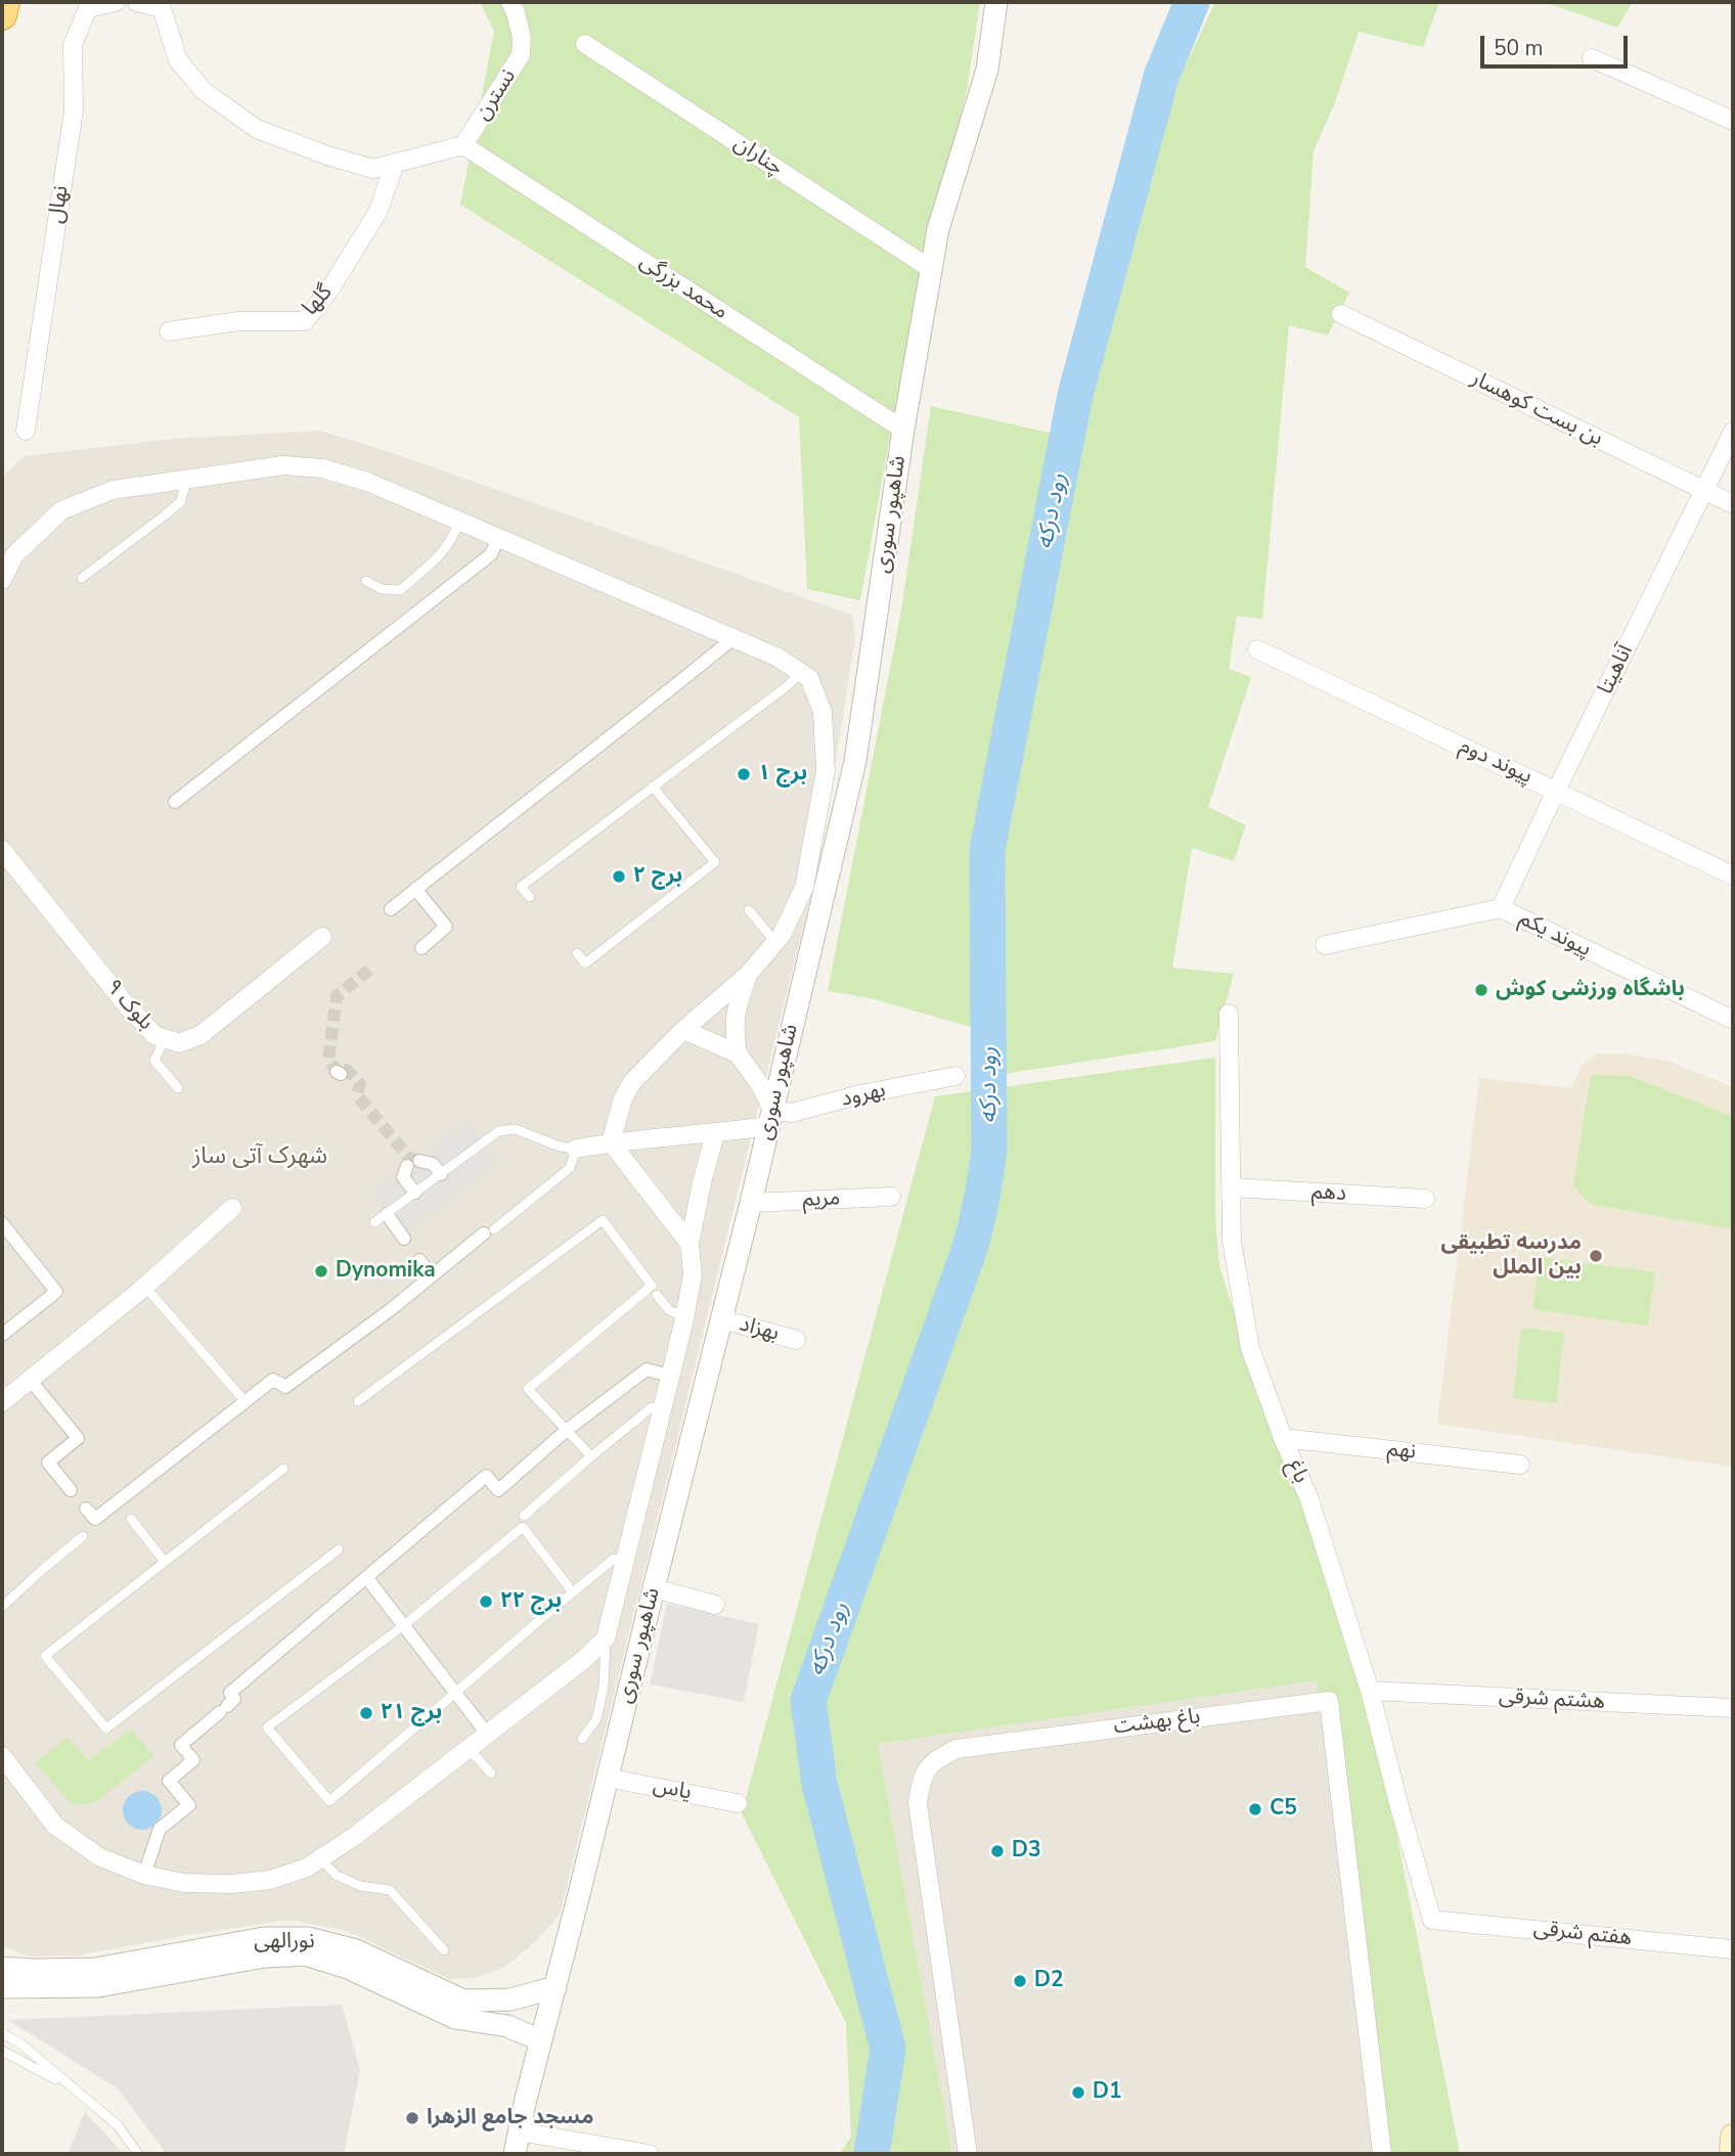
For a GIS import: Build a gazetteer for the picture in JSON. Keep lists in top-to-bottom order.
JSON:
{
  "streets": {
    "street": [
      "نسترن",
      "چناران",
      "نهال",
      "محمد بزرگی",
      "گلها",
      "بن بست کوهسار",
      "شاهپور سوری",
      "آناهیتا",
      "پیوند دوم",
      "پیوند یکم",
      "بلوک ۹",
      "بهرود",
      "دهم",
      "مریم",
      "بهزاد",
      "نهم",
      "باغ",
      "هشتم شرقی",
      "باغ بهشت",
      "یاس",
      "هفتم شرقی",
      "نورالهی"
    ]
  },
  "crossings": [
    ["نسترن", "محمد بزرگی"],
    ["چناران", "شاهپور سوری"],
    ["محمد بزرگی", "شاهپور سوری"],
    ["بن بست کوهسار", "آناهیتا"],
    ["شاهپور سوری", "بهرود"],
    ["شاهپور سوری", "مریم"],
    ["شاهپور سوری", "بهزاد"],
    ["شاهپور سوری", "یاس"],
    ["شاهپور سوری", "نورالهی"],
    ["آناهیتا", "پیوند دوم"],
    ["آناهیتا", "پیوند یکم"],
    ["دهم", "باغ"],
    ["نهم", "باغ"],
    ["باغ", "هشتم شرقی"],
    ["باغ", "هفتم شرقی"]
  ],
  "districts": ["شهرک آتی ساز"],
  "water": ["رود درکه"],
  "places": [
    "برج ۱",
    "برج ۲",
    "باشگاه ورزشی کوش",
    "مدرسه تطبیقی بین الملل",
    "Dynomika",
    "برج ۲۲",
    "برج ۲۱",
    "C5",
    "D3",
    "D2",
    "D1",
    "مسجد جامع الزهرا"
  ],
  "scale_bar": "50 m"
}
